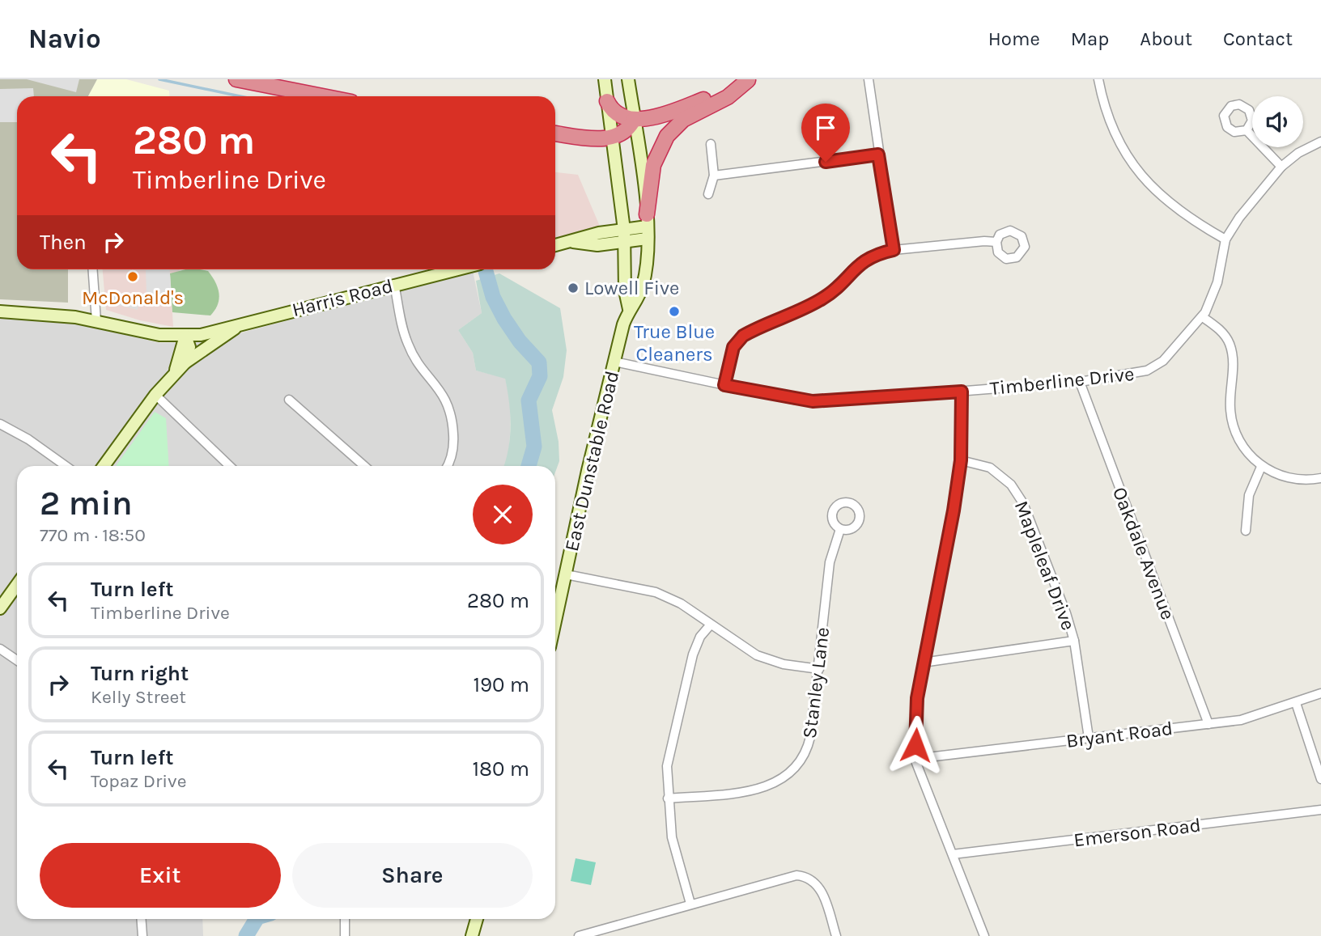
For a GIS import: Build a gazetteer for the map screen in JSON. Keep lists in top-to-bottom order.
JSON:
{
  "streets": {
    "street": [
      "Harris Road",
      "Timberline Drive",
      "East Dunstable Road",
      "Oakdale Avenue",
      "Mapleleaf Drive",
      "Stanley Lane",
      "Bryant Road",
      "Emerson Road"
    ]
  },
  "crossings": [
    ["Timberline Drive", "East Dunstable Road"],
    ["Timberline Drive", "Oakdale Avenue"],
    ["Oakdale Avenue", "Bryant Road"],
    ["Mapleleaf Drive", "Bryant Road"]
  ],
  "places": ["McDonald's", "Lowell Five", "True Blue Cleaners"],
  "page": {
    "header": "Navio",
    "nav": [
      "Home",
      "Map",
      "About",
      "Contact"
    ],
    "turn": ["280 m", "Timberline Drive"],
    "then": "Then",
    "heading": ["2 min", "770 m · 18:50"],
    "list": [
      {
        "name": "Turn left",
        "note": "Timberline Drive",
        "value": "280 m"
      },
      {
        "name": "Turn right",
        "note": "Kelly Street",
        "value": "190 m"
      },
      {
        "name": "Turn left",
        "note": "Topaz Drive",
        "value": "180 m"
      }
    ],
    "buttons": ["Exit", "Share"]
  }
}
